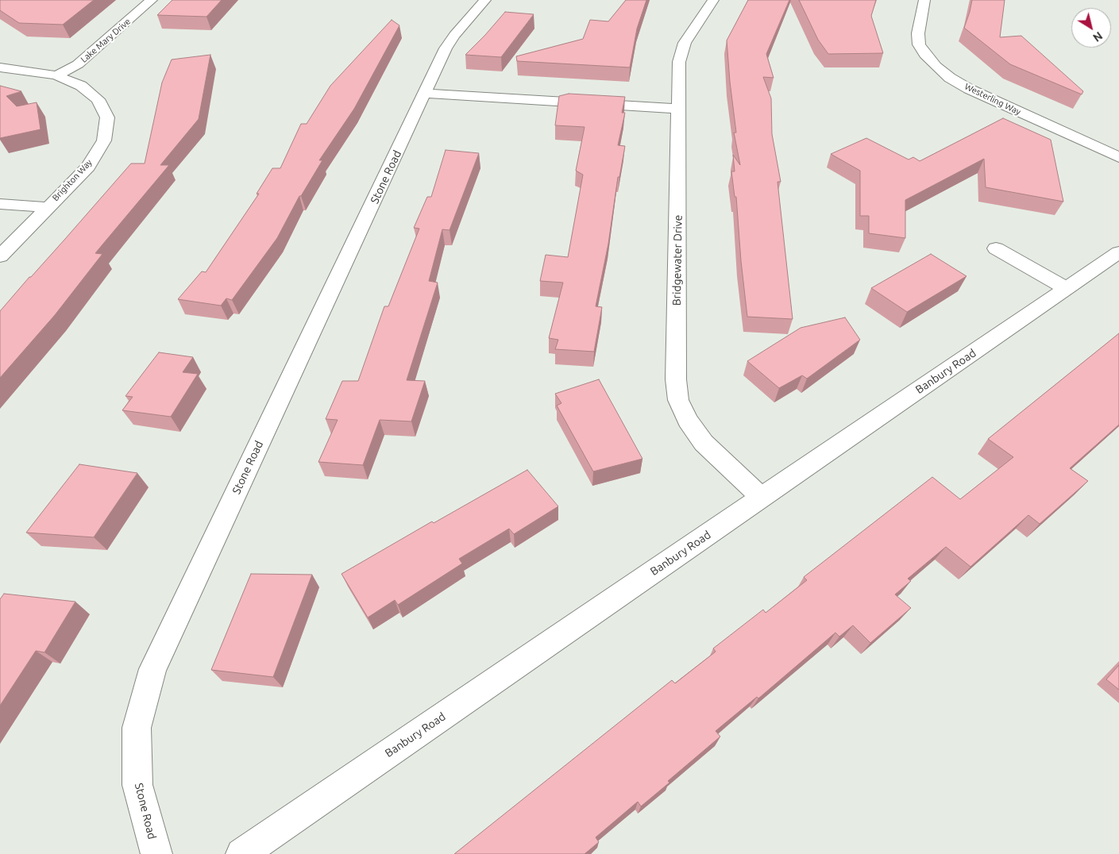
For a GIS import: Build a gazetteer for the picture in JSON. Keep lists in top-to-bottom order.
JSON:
{
  "streets": {
    "street": [
      "Lake Mary Drive",
      "Westerling Way",
      "Stone Road",
      "Brighton Way",
      "Bridgewater Drive",
      "Banbury Road"
    ]
  },
  "crossings": [
    ["Lake Mary Drive", "Brighton Way"],
    ["Bridgewater Drive", "Banbury Road"]
  ],
  "north": "bottom right"
}
